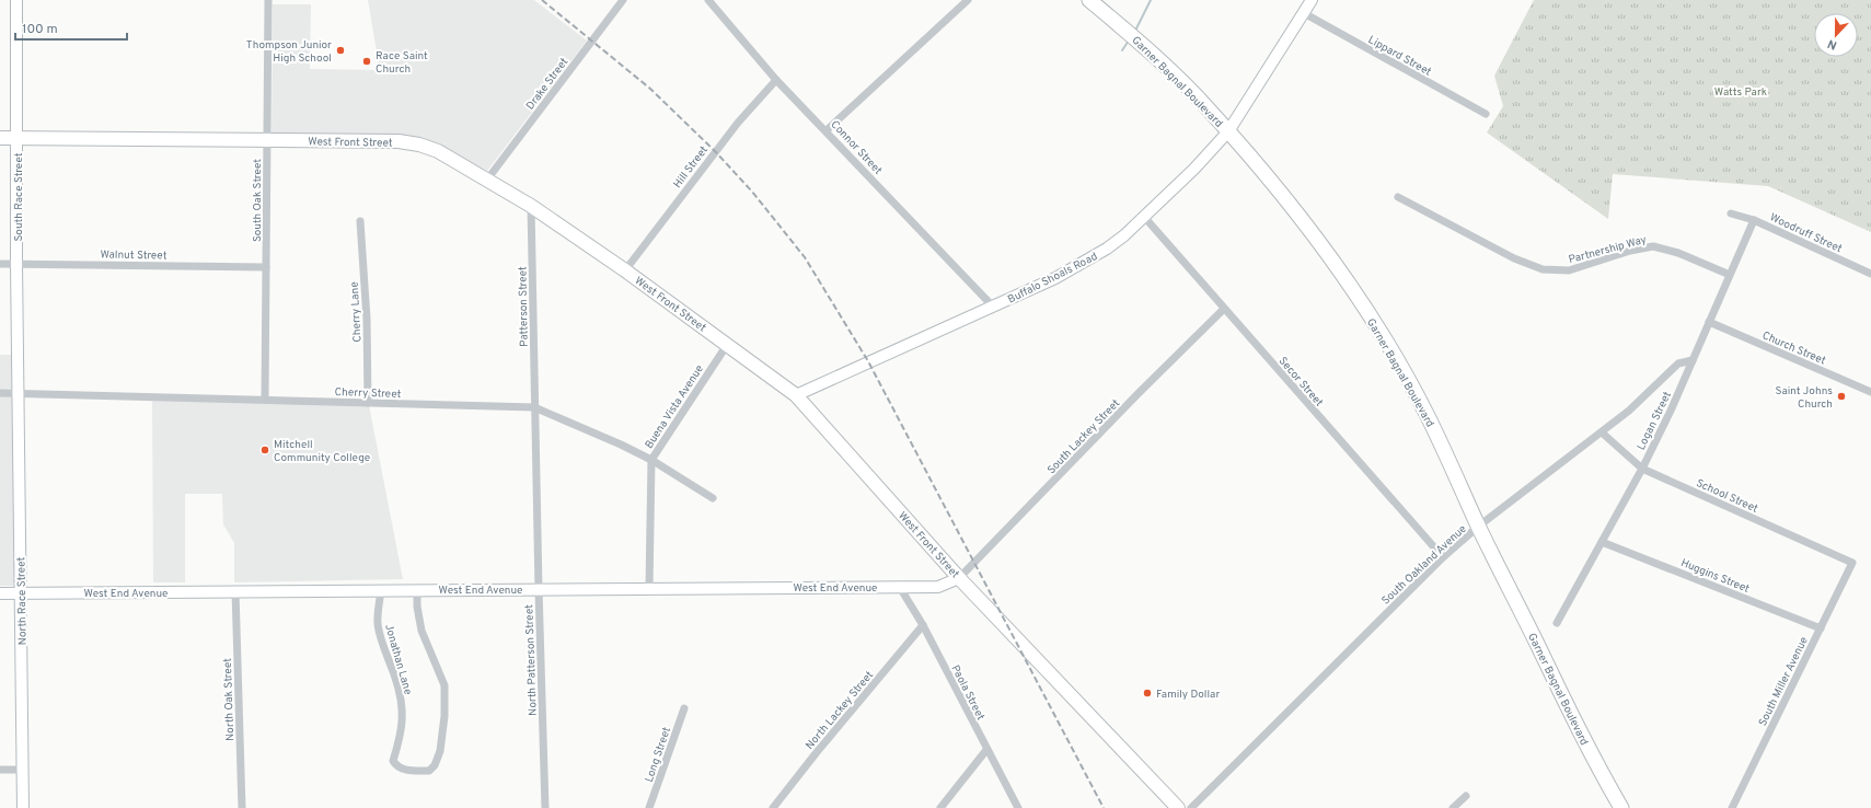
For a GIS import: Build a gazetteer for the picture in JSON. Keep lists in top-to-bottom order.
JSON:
{
  "streets": {
    "highway": ["Garner Bagnal Boulevard"],
    "main road": ["West Front Street"],
    "street": [
      "Lippard Street",
      "Drake Street",
      "Connor Street",
      "Hill Street",
      "South Race Street",
      "South Oak Street",
      "Woodruff Street",
      "Partnership Way",
      "Walnut Street",
      "Buffalo Shoals Road",
      "Patterson Street",
      "Cherry Lane",
      "Church Street",
      "Secor Street",
      "Cherry Street",
      "Buena Vista Avenue",
      "Logan Street",
      "South Lackey Street",
      "School Street",
      "South Oakland Avenue",
      "Huggins Street",
      "West End Avenue",
      "North Race Street",
      "Jonathan Lane",
      "North Patterson Street",
      "South Miller Avenue",
      "Paola Street",
      "North Oak Street",
      "North Lackey Street",
      "Long Street"
    ]
  },
  "crossings": [
    ["Lippard Street", "Buffalo Shoals Road"],
    ["Garner Bagnal Boulevard", "Buffalo Shoals Road"],
    ["Garner Bagnal Boulevard", "South Oakland Avenue"],
    ["Drake Street", "West Front Street"],
    ["West Front Street", "Hill Street"],
    ["West Front Street", "South Race Street"],
    ["West Front Street", "South Oak Street"],
    ["West Front Street", "Buffalo Shoals Road"],
    ["West Front Street", "Patterson Street"],
    ["West Front Street", "Buena Vista Avenue"],
    ["West Front Street", "South Lackey Street"],
    ["West Front Street", "West End Avenue"],
    ["Connor Street", "Hill Street"],
    ["Connor Street", "Buffalo Shoals Road"],
    ["South Race Street", "Walnut Street"],
    ["South Race Street", "Cherry Street"],
    ["South Race Street", "North Race Street"],
    ["South Oak Street", "Walnut Street"],
    ["South Oak Street", "Cherry Street"],
    ["Woodruff Street", "Logan Street"],
    ["Partnership Way", "Logan Street"],
    ["Buffalo Shoals Road", "Secor Street"],
    ["Patterson Street", "Cherry Street"],
    ["Patterson Street", "North Patterson Street"],
    ["Cherry Lane", "Cherry Street"],
    ["Church Street", "Logan Street"],
    ["Secor Street", "South Lackey Street"],
    ["Secor Street", "South Oakland Avenue"],
    ["Cherry Street", "Buena Vista Avenue"],
    ["Cherry Street", "North Race Street"],
    ["Cherry Street", "North Patterson Street"],
    ["Buena Vista Avenue", "West End Avenue"],
    ["Logan Street", "School Street"],
    ["Logan Street", "South Oakland Avenue"],
    ["Logan Street", "Huggins Street"],
    ["South Lackey Street", "West End Avenue"],
    ["School Street", "South Oakland Avenue"],
    ["School Street", "South Miller Avenue"],
    ["Huggins Street", "South Miller Avenue"],
    ["West End Avenue", "North Race Street"],
    ["West End Avenue", "Jonathan Lane"],
    ["West End Avenue", "North Patterson Street"],
    ["West End Avenue", "Paola Street"],
    ["West End Avenue", "North Oak Street"],
    ["Paola Street", "North Lackey Street"]
  ],
  "parks": ["Watts Park"],
  "places": [
    "Thompson Junior High School",
    "Race Saint Church",
    "Saint Johns Church",
    "Mitchell Community College",
    "Family Dollar"
  ],
  "scale_bar": "100 m",
  "north": "bottom"
}
